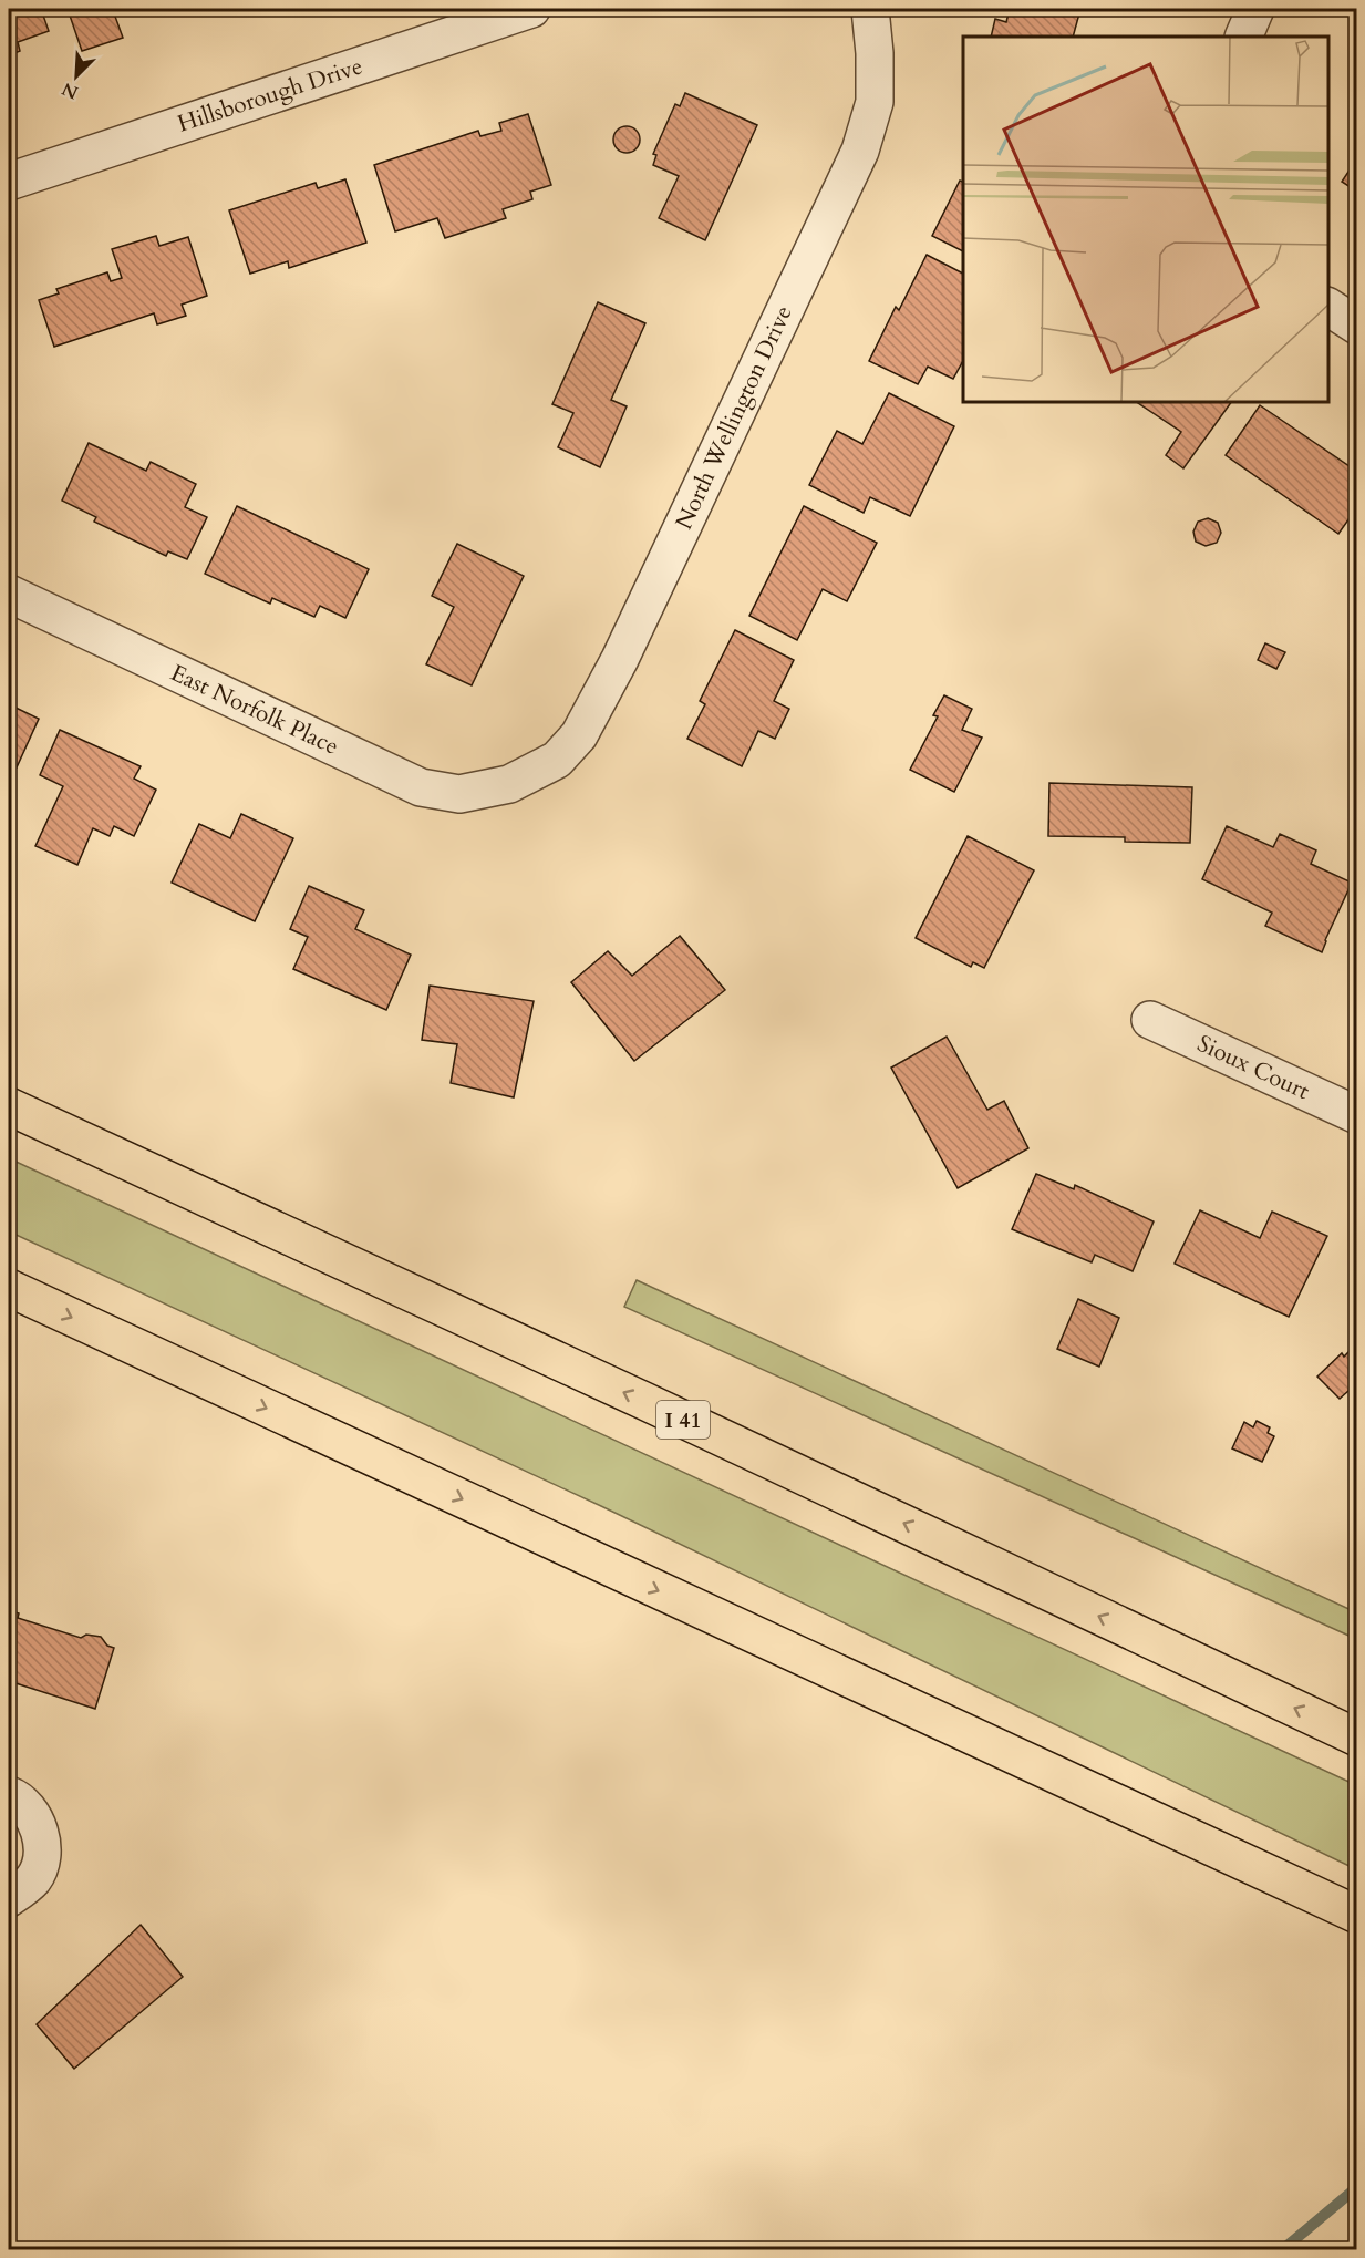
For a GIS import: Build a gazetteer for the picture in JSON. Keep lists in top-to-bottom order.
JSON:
{
  "streets": {
    "highway": ["I 41"],
    "street": [
      "Hillsborough Drive",
      "North Wellington Drive",
      "East Norfolk Place",
      "Sioux Court"
    ]
  },
  "crossings": [
    ["North Wellington Drive", "East Norfolk Place"]
  ],
  "north": "bottom left"
}
